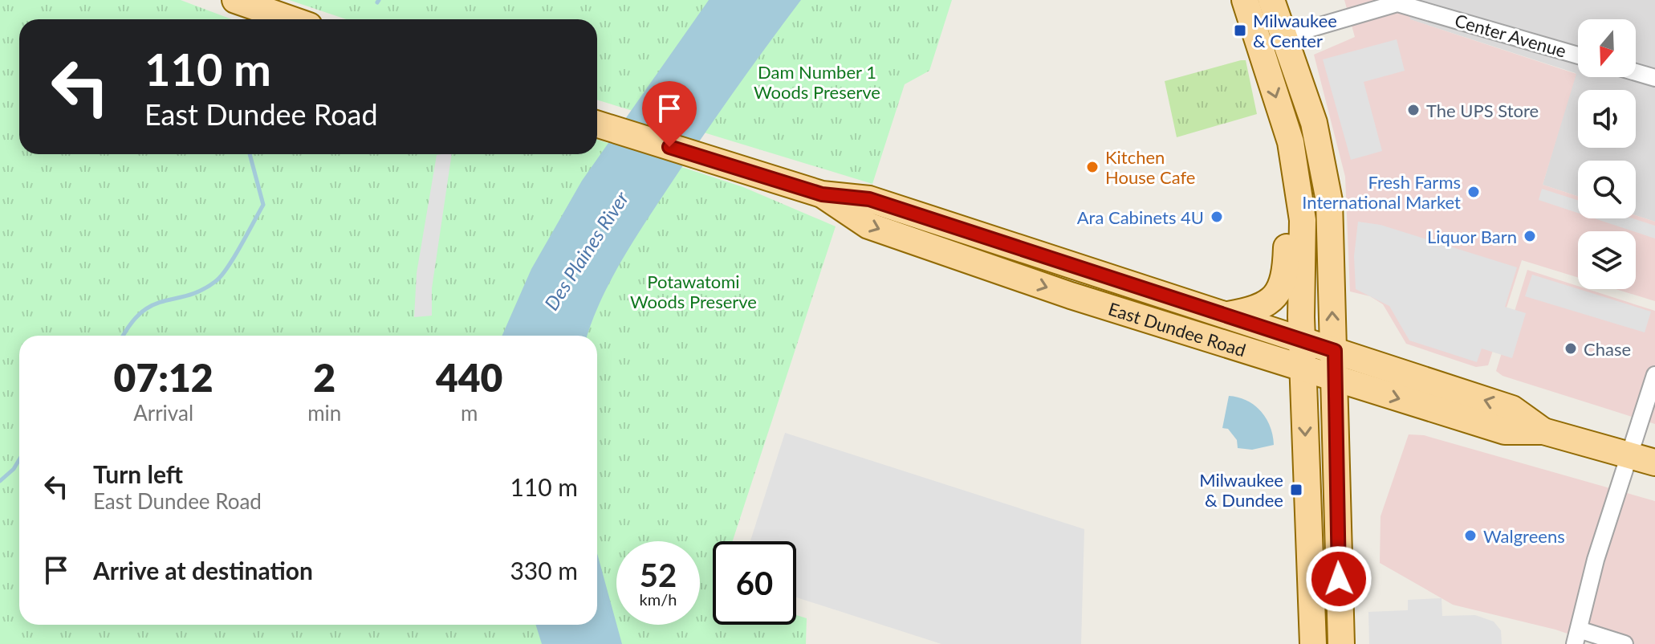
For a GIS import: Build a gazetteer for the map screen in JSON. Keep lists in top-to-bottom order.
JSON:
{
  "streets": {
    "main road": ["East Dundee Road"],
    "street": ["Center Avenue"]
  },
  "water": ["Des Plaines River"],
  "parks": ["Dam Number 1 Woods Preserve", "Potawatomi Woods Preserve"],
  "places": {
    "transit": ["Milwaukee & Center", "Milwaukee & Dundee"],
    "other": [
      "The UPS Store",
      "Kitchen House Cafe",
      "Fresh Farms International Market",
      "Ara Cabinets 4U",
      "Liquor Barn",
      "Chase",
      "Walgreens"
    ]
  },
  "north": "bottom",
  "page": {
    "turn": ["110 m", "East Dundee Road"],
    "eta": [
      "07:12",
      "Arrival",
      "2",
      "min",
      "440",
      "m"
    ],
    "list": [
      {
        "name": "Turn left",
        "note": "East Dundee Road",
        "value": "110 m"
      },
      {
        "name": "Arrive at destination",
        "value": "330 m"
      }
    ],
    "speed": "52 km/h",
    "limit": "60"
  }
}
